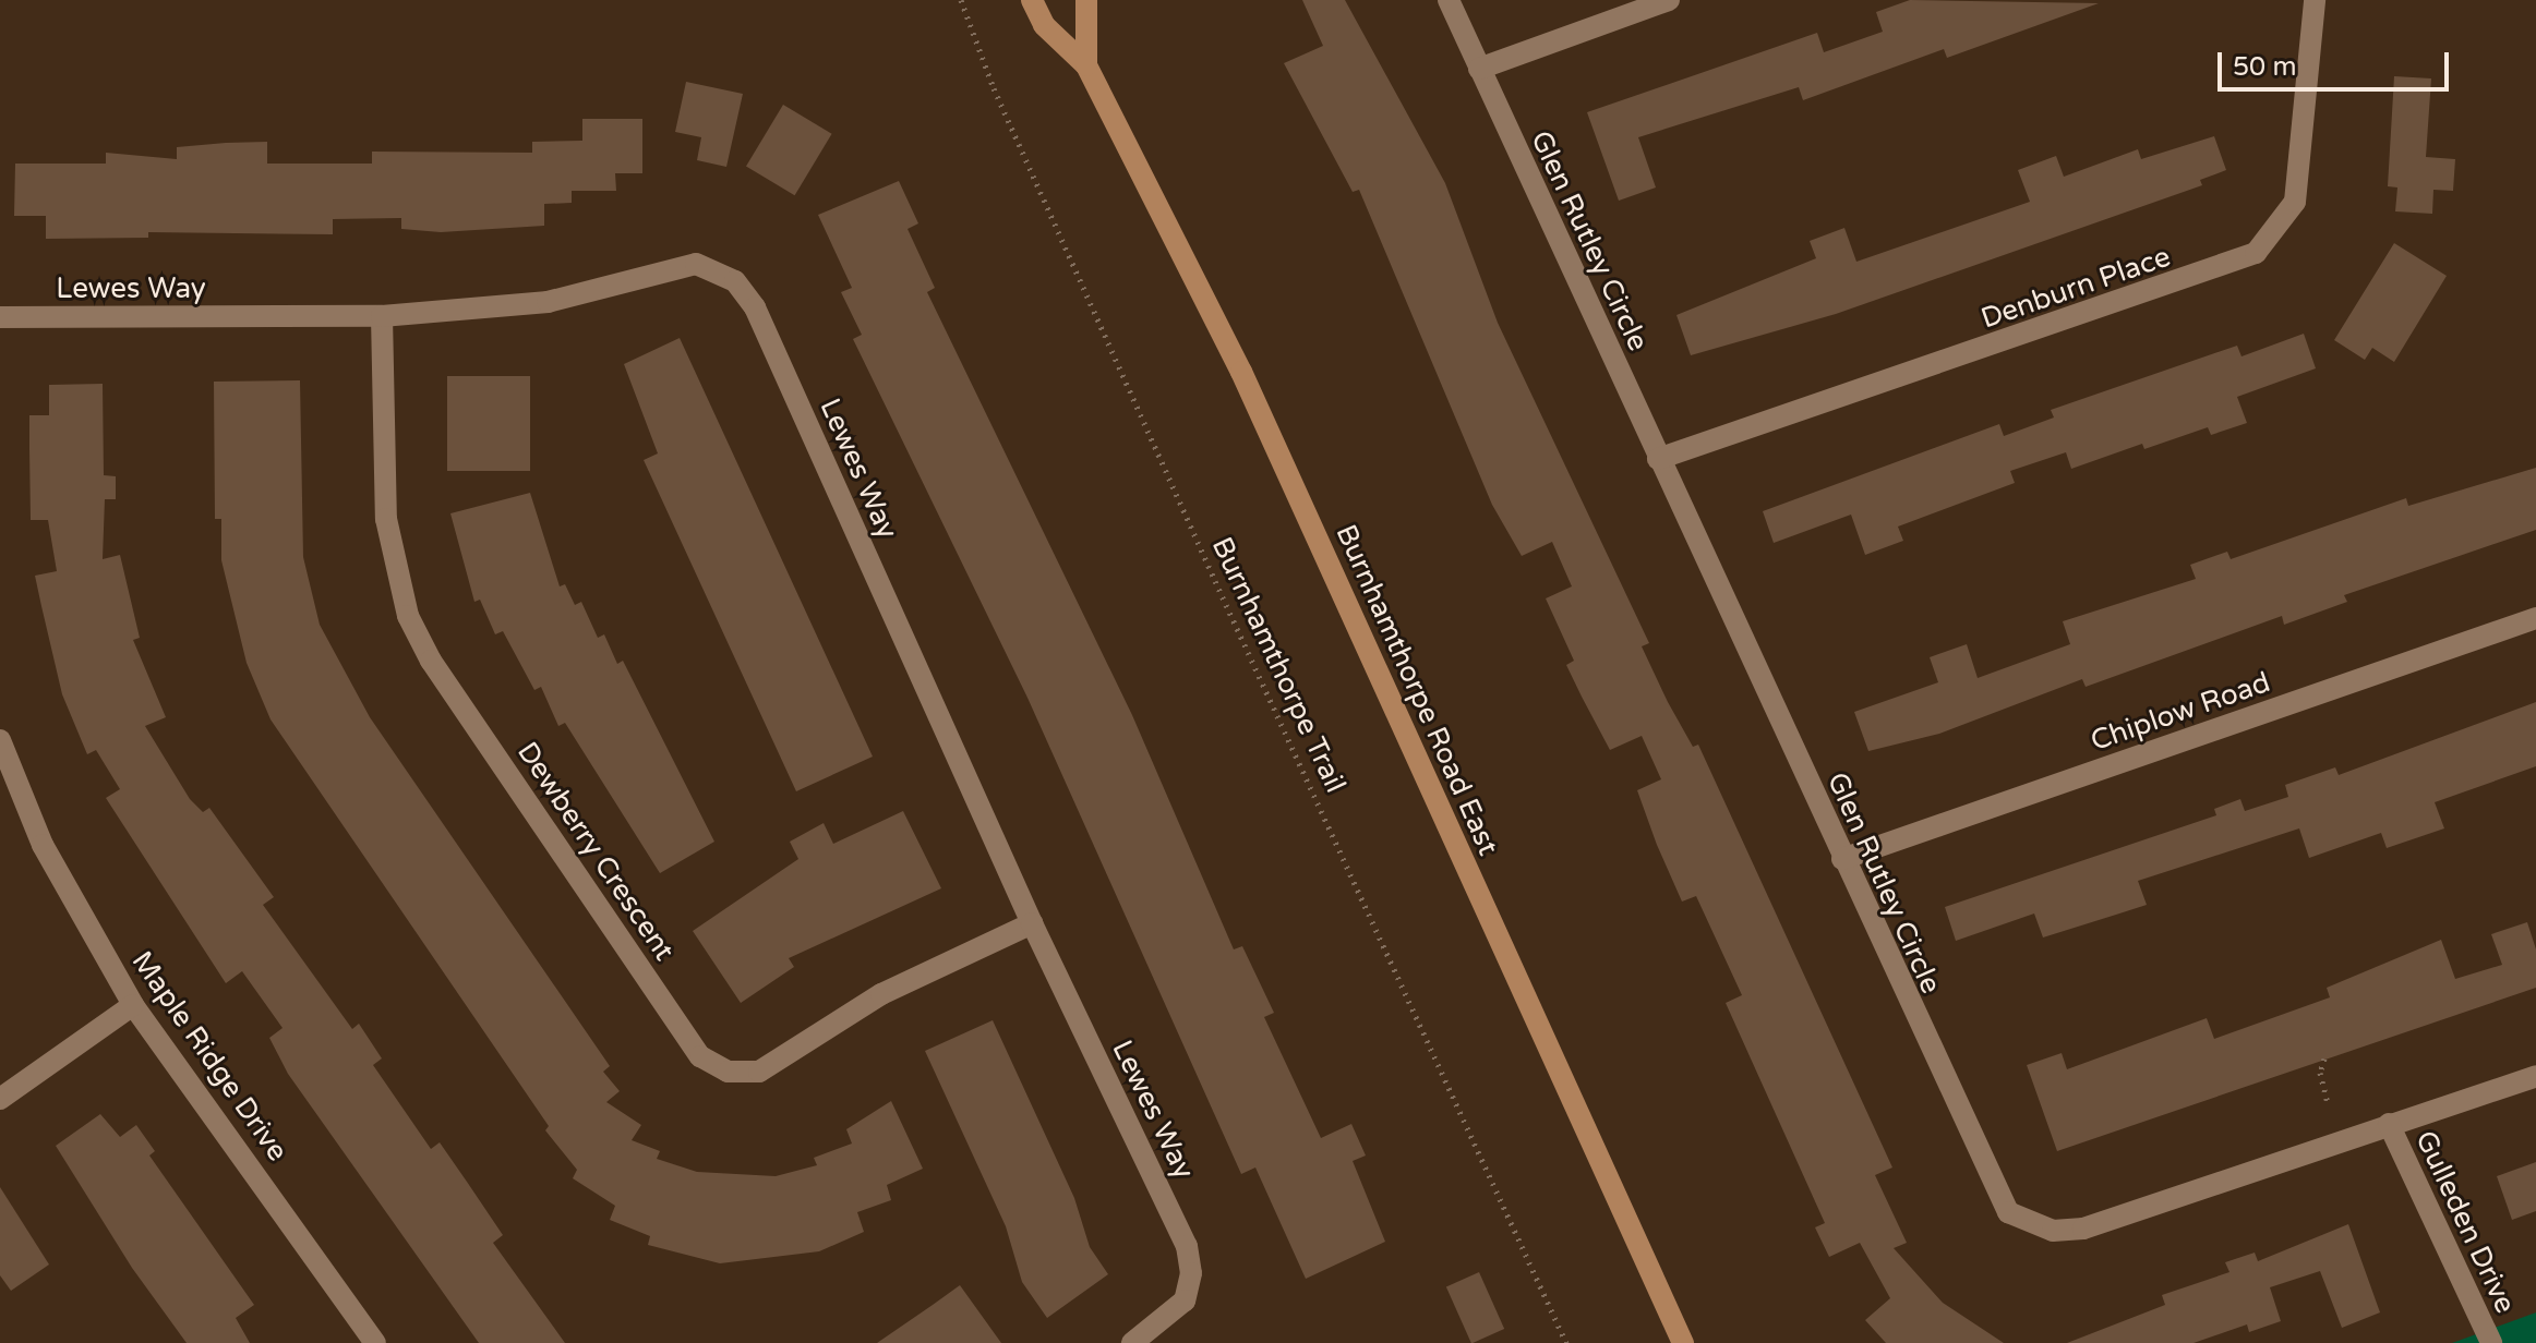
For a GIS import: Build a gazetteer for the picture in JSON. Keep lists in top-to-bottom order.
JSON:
{
  "streets": {
    "main road": ["Burnhamthorpe Road East"],
    "street": [
      "Glen Rutley Circle",
      "Denburn Place",
      "Lewes Way",
      "Chiplow Road",
      "Dewberry Crescent",
      "Maple Ridge Drive",
      "Gulleden Drive"
    ],
    "path": ["Burnhamthorpe Trail"]
  },
  "crossings": [
    ["Glen Rutley Circle", "Denburn Place"],
    ["Glen Rutley Circle", "Chiplow Road"],
    ["Glen Rutley Circle", "Gulleden Drive"],
    ["Lewes Way", "Dewberry Crescent"]
  ],
  "scale_bar": "50 m"
}
